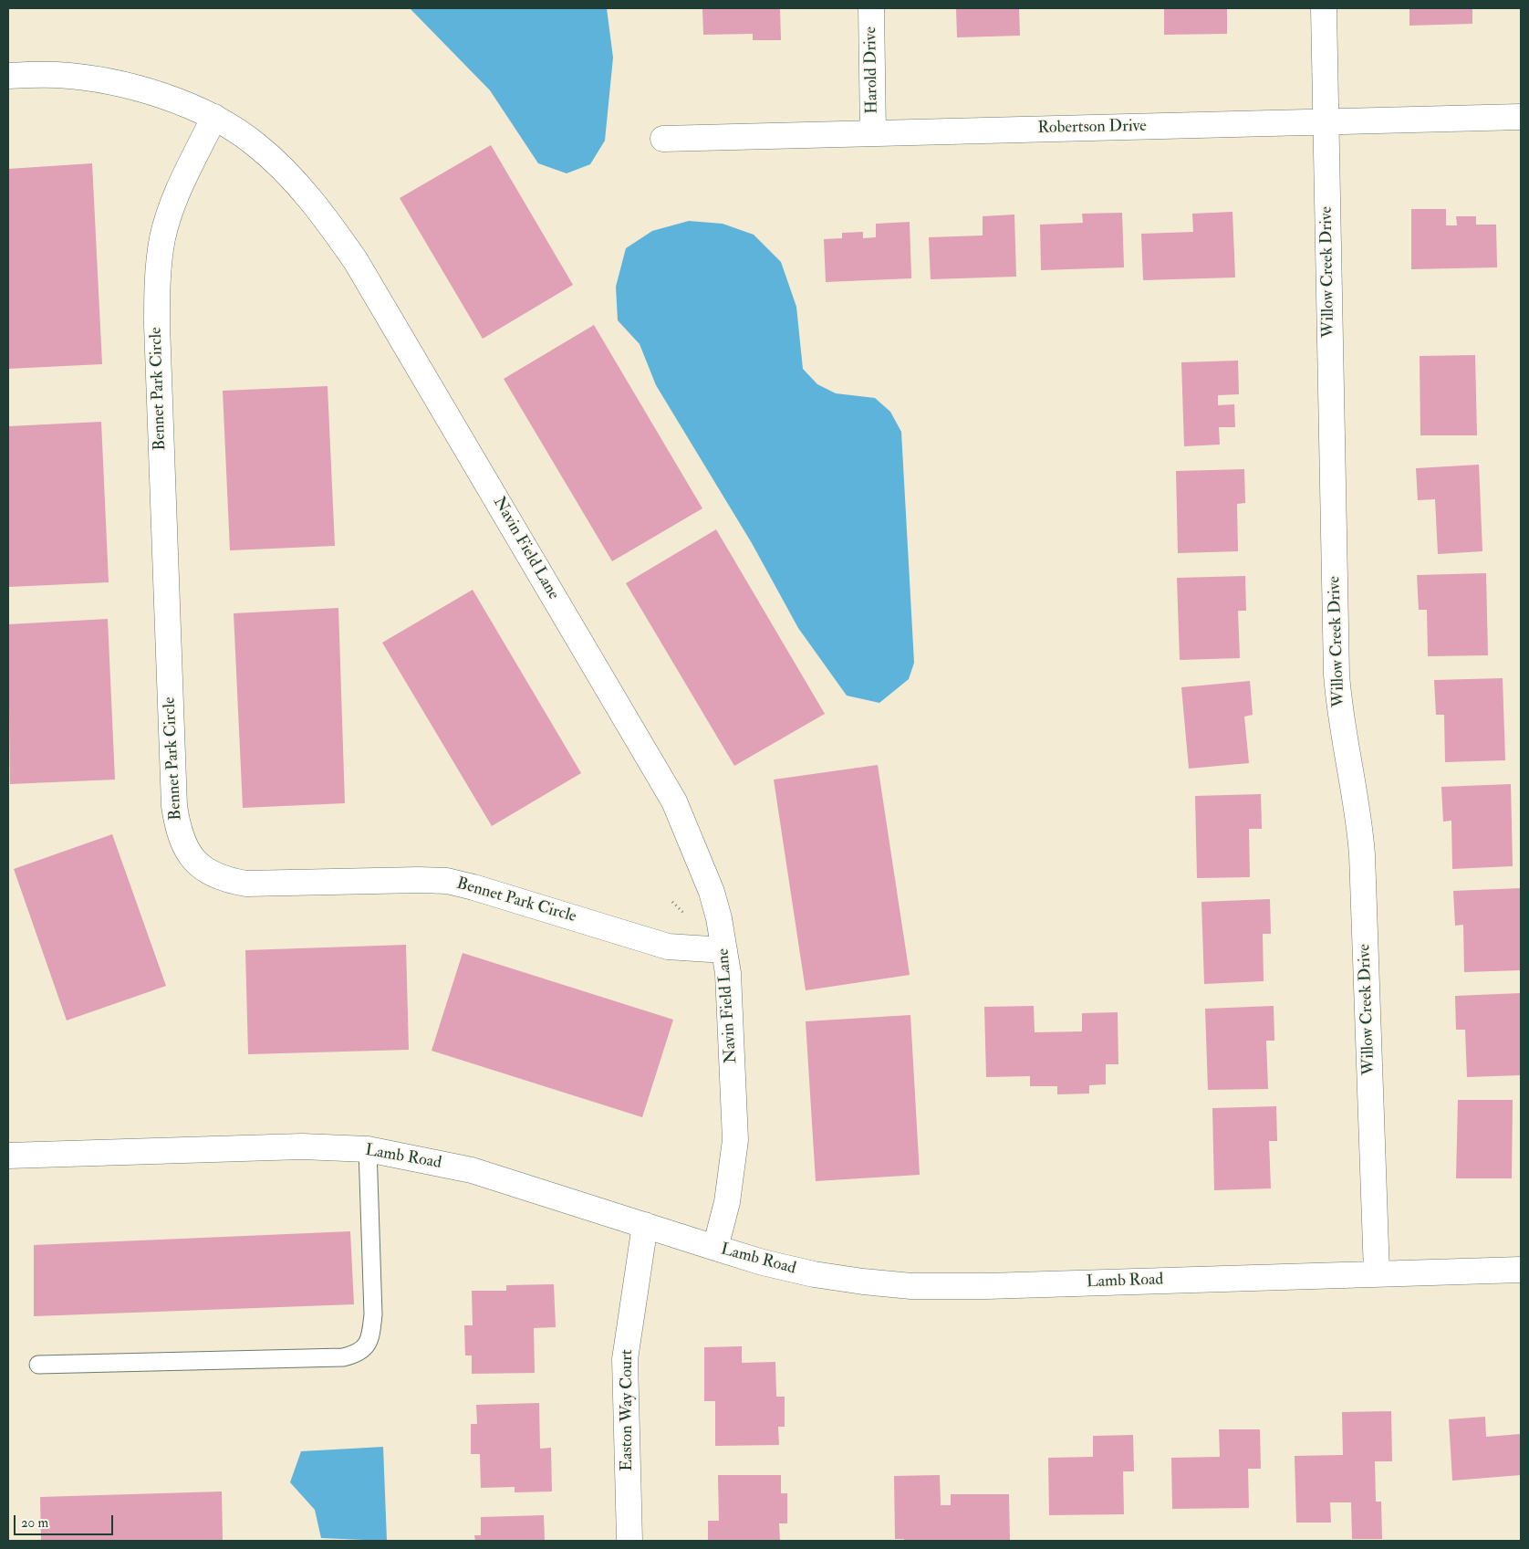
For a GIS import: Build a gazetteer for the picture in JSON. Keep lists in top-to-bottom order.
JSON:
{
  "streets": {
    "street": [
      "Harold Drive",
      "Robertson Drive",
      "Willow Creek Drive",
      "Bennet Park Circle",
      "Navin Field Lane",
      "Lamb Road",
      "Easton Way Court"
    ]
  },
  "crossings": [
    ["Harold Drive", "Robertson Drive"],
    ["Robertson Drive", "Willow Creek Drive"],
    ["Willow Creek Drive", "Lamb Road"],
    ["Bennet Park Circle", "Navin Field Lane"],
    ["Navin Field Lane", "Lamb Road"],
    ["Lamb Road", "Easton Way Court"]
  ],
  "scale_bar": "20 m"
}
